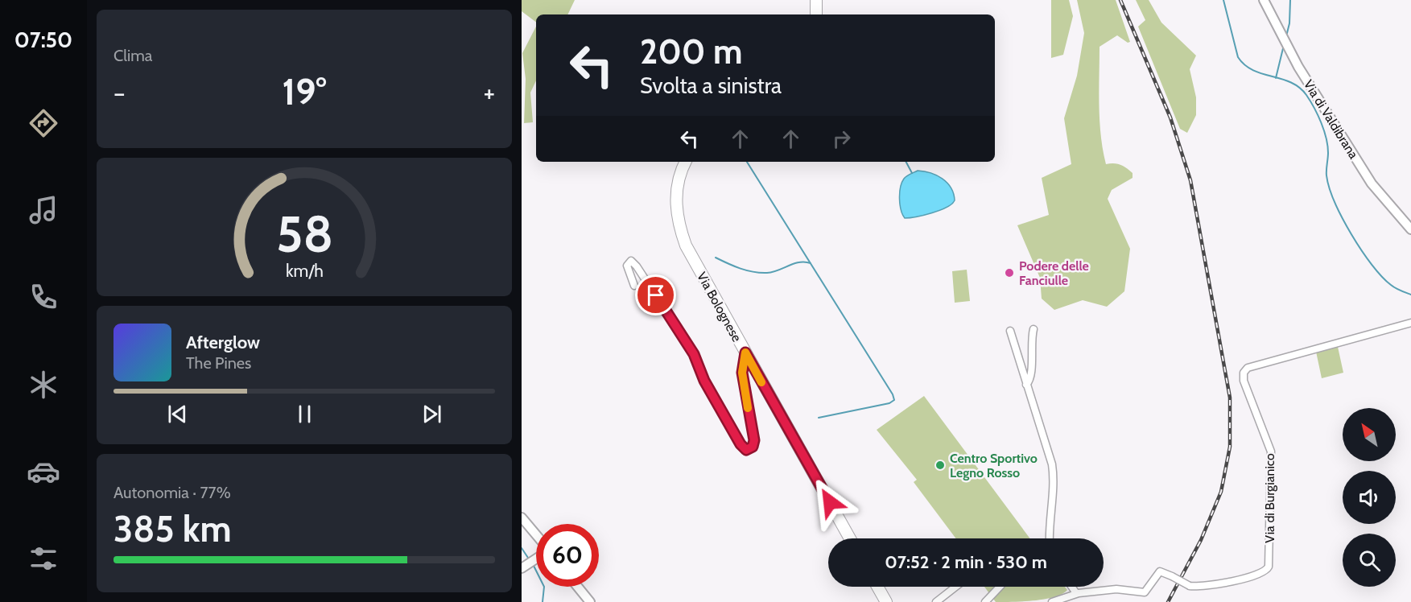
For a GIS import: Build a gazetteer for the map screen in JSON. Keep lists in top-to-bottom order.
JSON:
{
  "streets": {
    "main road": ["Via Bolognese"],
    "street": ["Via di Valdibrana", "Via di Burgianico"]
  },
  "places": ["Podere delle Fanciulle", "Centro Sportivo Legno Rosso"],
  "north": "top left",
  "page": {
    "tabs": "07:50",
    "tile": [
      "Clima",
      ["Autonomia · 77%", "385 km"]
    ],
    "turn": ["200 m", "Svolta a sinistra"],
    "heat": ["−", "19°", "+"],
    "song": ["Afterglow", "The Pines"],
    "limit": "60",
    "trip": "07:52 · 2 min · 530 m",
    "gauge": ["58", "km/h"]
  }
}
